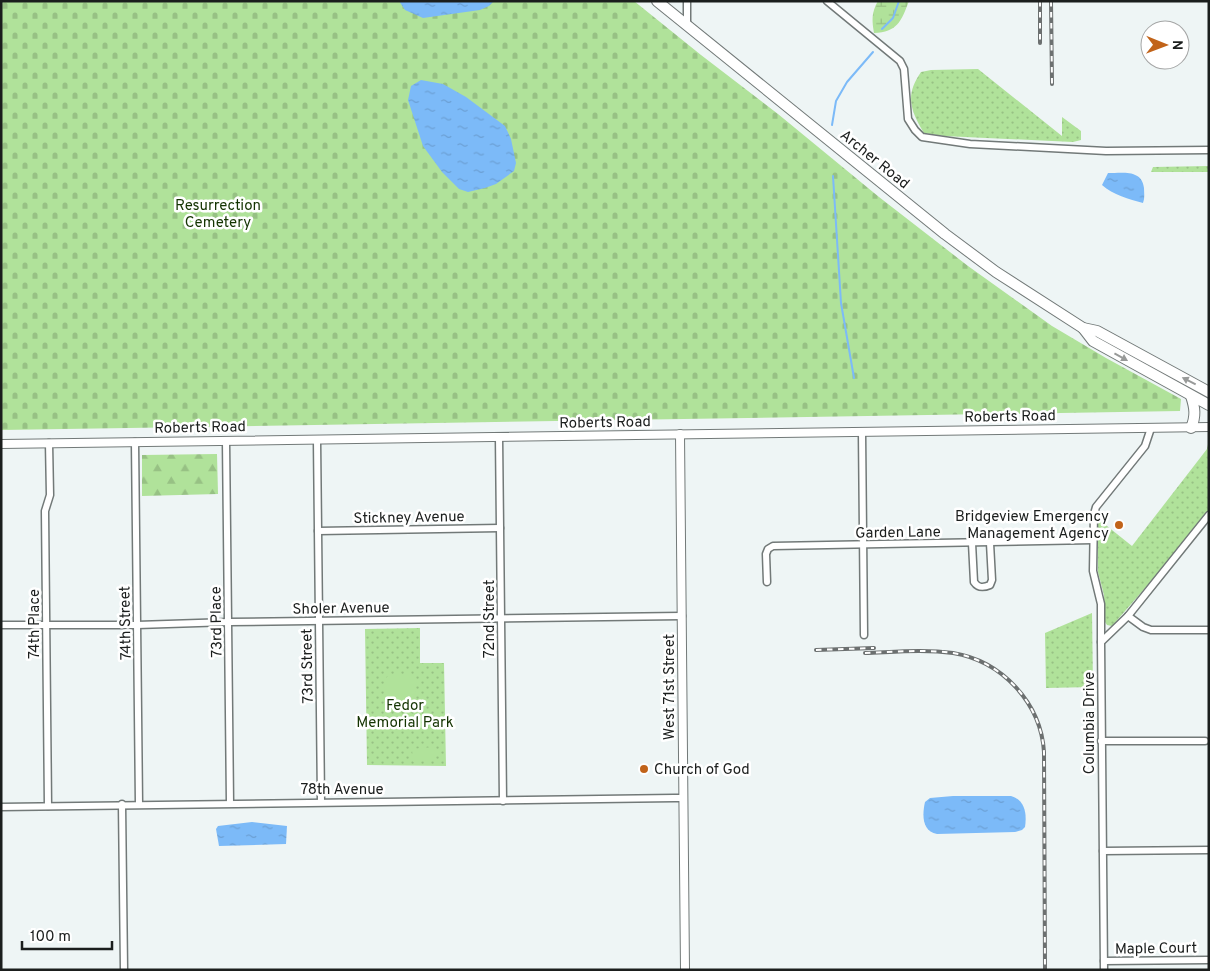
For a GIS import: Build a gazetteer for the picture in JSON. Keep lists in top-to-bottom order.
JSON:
{
  "streets": {
    "main road": ["Archer Road"],
    "street": [
      "Roberts Road",
      "Stickney Avenue",
      "Garden Lane",
      "Sholer Avenue",
      "72nd Street",
      "73rd Place",
      "74th Street",
      "74th Place",
      "73rd Street",
      "West 71st Street",
      "Columbia Drive",
      "78th Avenue",
      "Maple Court"
    ]
  },
  "crossings": [
    ["Roberts Road", "72nd Street"],
    ["Roberts Road", "73rd Place"],
    ["Roberts Road", "74th Street"],
    ["Roberts Road", "74th Place"],
    ["Roberts Road", "73rd Street"],
    ["Roberts Road", "West 71st Street"],
    ["Stickney Avenue", "72nd Street"],
    ["Stickney Avenue", "73rd Street"],
    ["Sholer Avenue", "72nd Street"],
    ["Sholer Avenue", "73rd Place"],
    ["Sholer Avenue", "74th Street"],
    ["Sholer Avenue", "74th Place"],
    ["Sholer Avenue", "73rd Street"],
    ["Sholer Avenue", "West 71st Street"],
    ["72nd Street", "78th Avenue"],
    ["73rd Place", "78th Avenue"],
    ["74th Street", "78th Avenue"],
    ["74th Place", "78th Avenue"],
    ["73rd Street", "78th Avenue"],
    ["West 71st Street", "78th Avenue"],
    ["Columbia Drive", "Maple Court"]
  ],
  "parks": ["Resurrection Cemetery", "Fedor Memorial Park"],
  "places": ["Bridgeview Emergency Management Agency", "Church of God"],
  "scale_bar": "100 m",
  "north": "right"
}
